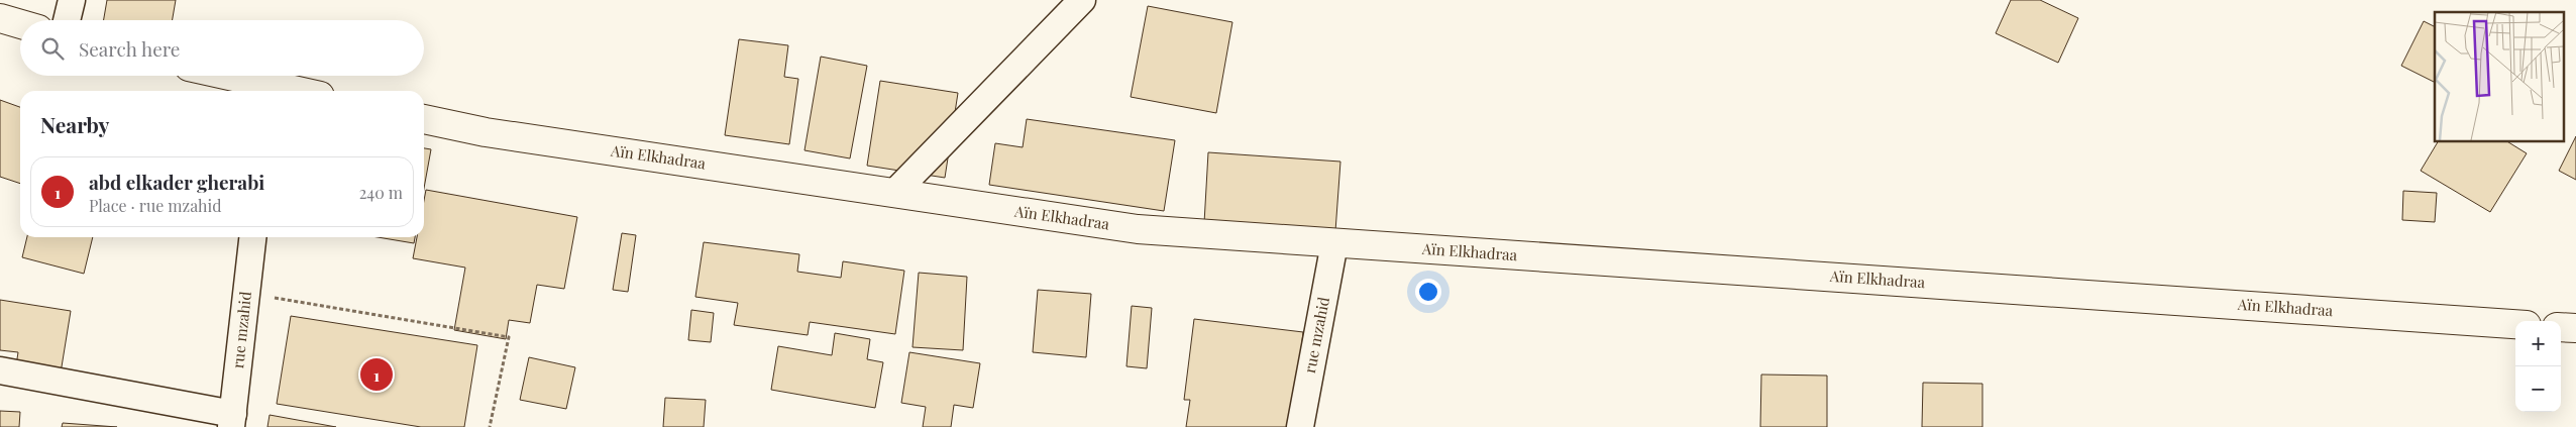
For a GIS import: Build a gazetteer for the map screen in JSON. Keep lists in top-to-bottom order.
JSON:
{
  "streets": {
    "main road": ["Aïn Elkhadraa"],
    "street": ["rue mzahid"]
  },
  "crossings": [
    ["Aïn Elkhadraa", "rue mzahid"]
  ],
  "page": {
    "search": "Search here",
    "heading": "Nearby",
    "list": [
      {
        "mark": "1",
        "name": "abd elkader gherabi",
        "note": "Place · rue mzahid",
        "value": "240 m"
      }
    ],
    "map_buttons": ["+", "−"],
    "pins": "1"
  }
}
